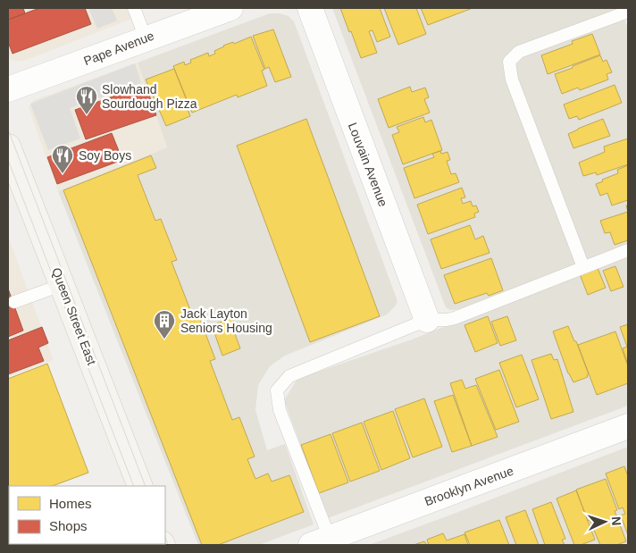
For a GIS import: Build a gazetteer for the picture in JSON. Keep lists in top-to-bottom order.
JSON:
{
  "streets": {
    "main road": ["Queen Street East"],
    "street": ["Pape Avenue", "Louvain Avenue", "Brooklyn Avenue"]
  },
  "places": {
    "restaurant": ["Slowhand Sourdough Pizza", "Soy Boys"],
    "building": ["Jack Layton Seniors Housing"]
  },
  "legend": ["Homes", "Shops"],
  "north": "right"
}
